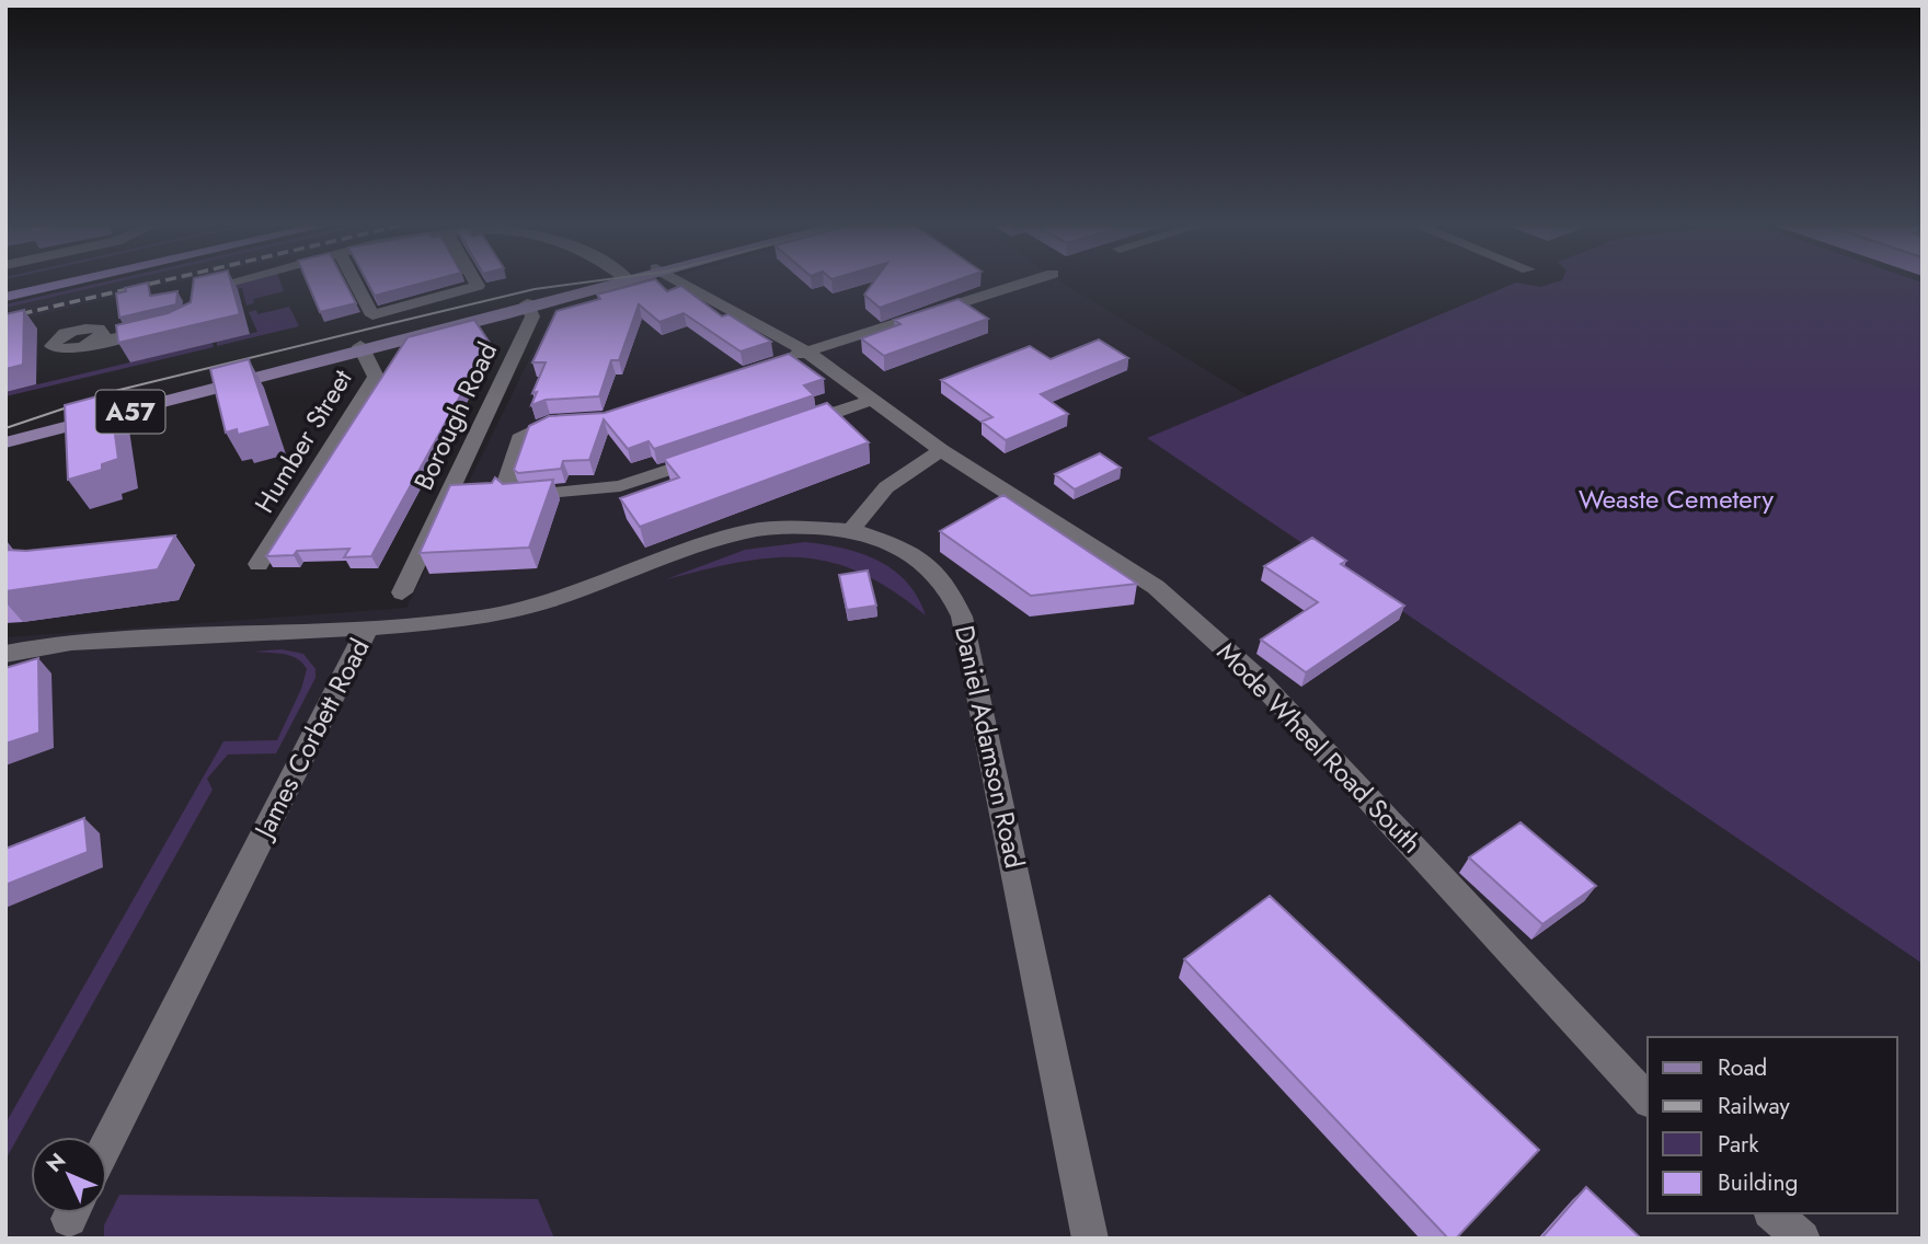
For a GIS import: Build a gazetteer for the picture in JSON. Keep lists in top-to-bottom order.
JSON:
{
  "streets": {
    "main road": ["A57"],
    "street": [
      "Borough Road",
      "Humber Street",
      "James Corbett Road",
      "Daniel Adamson Road",
      "Mode Wheel Road South"
    ]
  },
  "crossings": [
    ["A57", "Humber Street"],
    ["James Corbett Road", "Daniel Adamson Road"]
  ],
  "parks": ["Weaste Cemetery"],
  "legend": [
    "Road",
    "Railway",
    "Park",
    "Building"
  ],
  "north": "top left"
}
